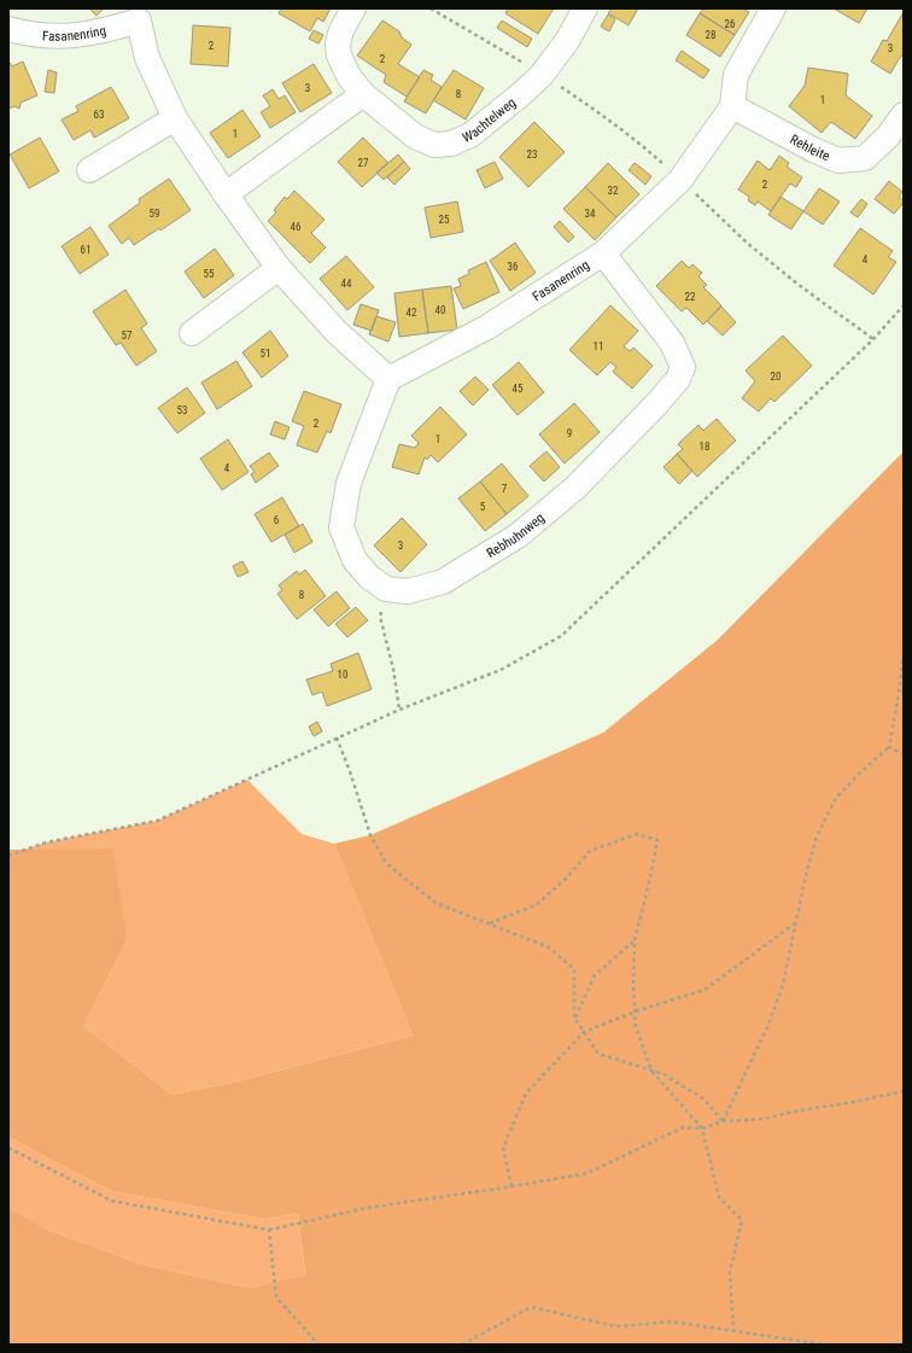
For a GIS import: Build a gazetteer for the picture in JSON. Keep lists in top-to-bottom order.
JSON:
{
  "streets": {
    "street": [
      "Fasanenring",
      "Wachtelweg",
      "Rehleite",
      "Rebhuhnweg"
    ]
  },
  "crossings": [
    ["Fasanenring", "Rehleite"],
    ["Fasanenring", "Rebhuhnweg"]
  ],
  "house_numbers": [
    "26",
    "28",
    "2",
    "3",
    "2",
    "3",
    "8",
    "1",
    "63",
    "1",
    "23",
    "27",
    "2",
    "32",
    "59",
    "34",
    "25",
    "46",
    "61",
    "4",
    "36",
    "55",
    "44",
    "22",
    "40",
    "42",
    "57",
    "11",
    "51",
    "20",
    "45",
    "53",
    "2",
    "9",
    "1",
    "18",
    "4",
    "7",
    "5",
    "6",
    "3",
    "8",
    "10"
  ]
}
